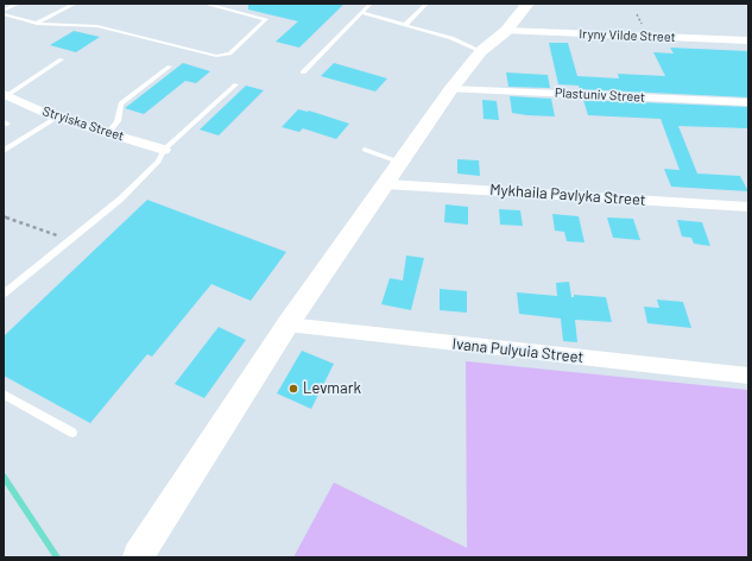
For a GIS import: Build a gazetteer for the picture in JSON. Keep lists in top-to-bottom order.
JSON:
{
  "streets": {
    "street": [
      "Iryny Vilde Street",
      "Plastuniv Street",
      "Stryiska Street",
      "Mykhaila Pavlyka Street",
      "Ivana Pulyuia Street"
    ]
  },
  "places": ["Levmark"]
}
